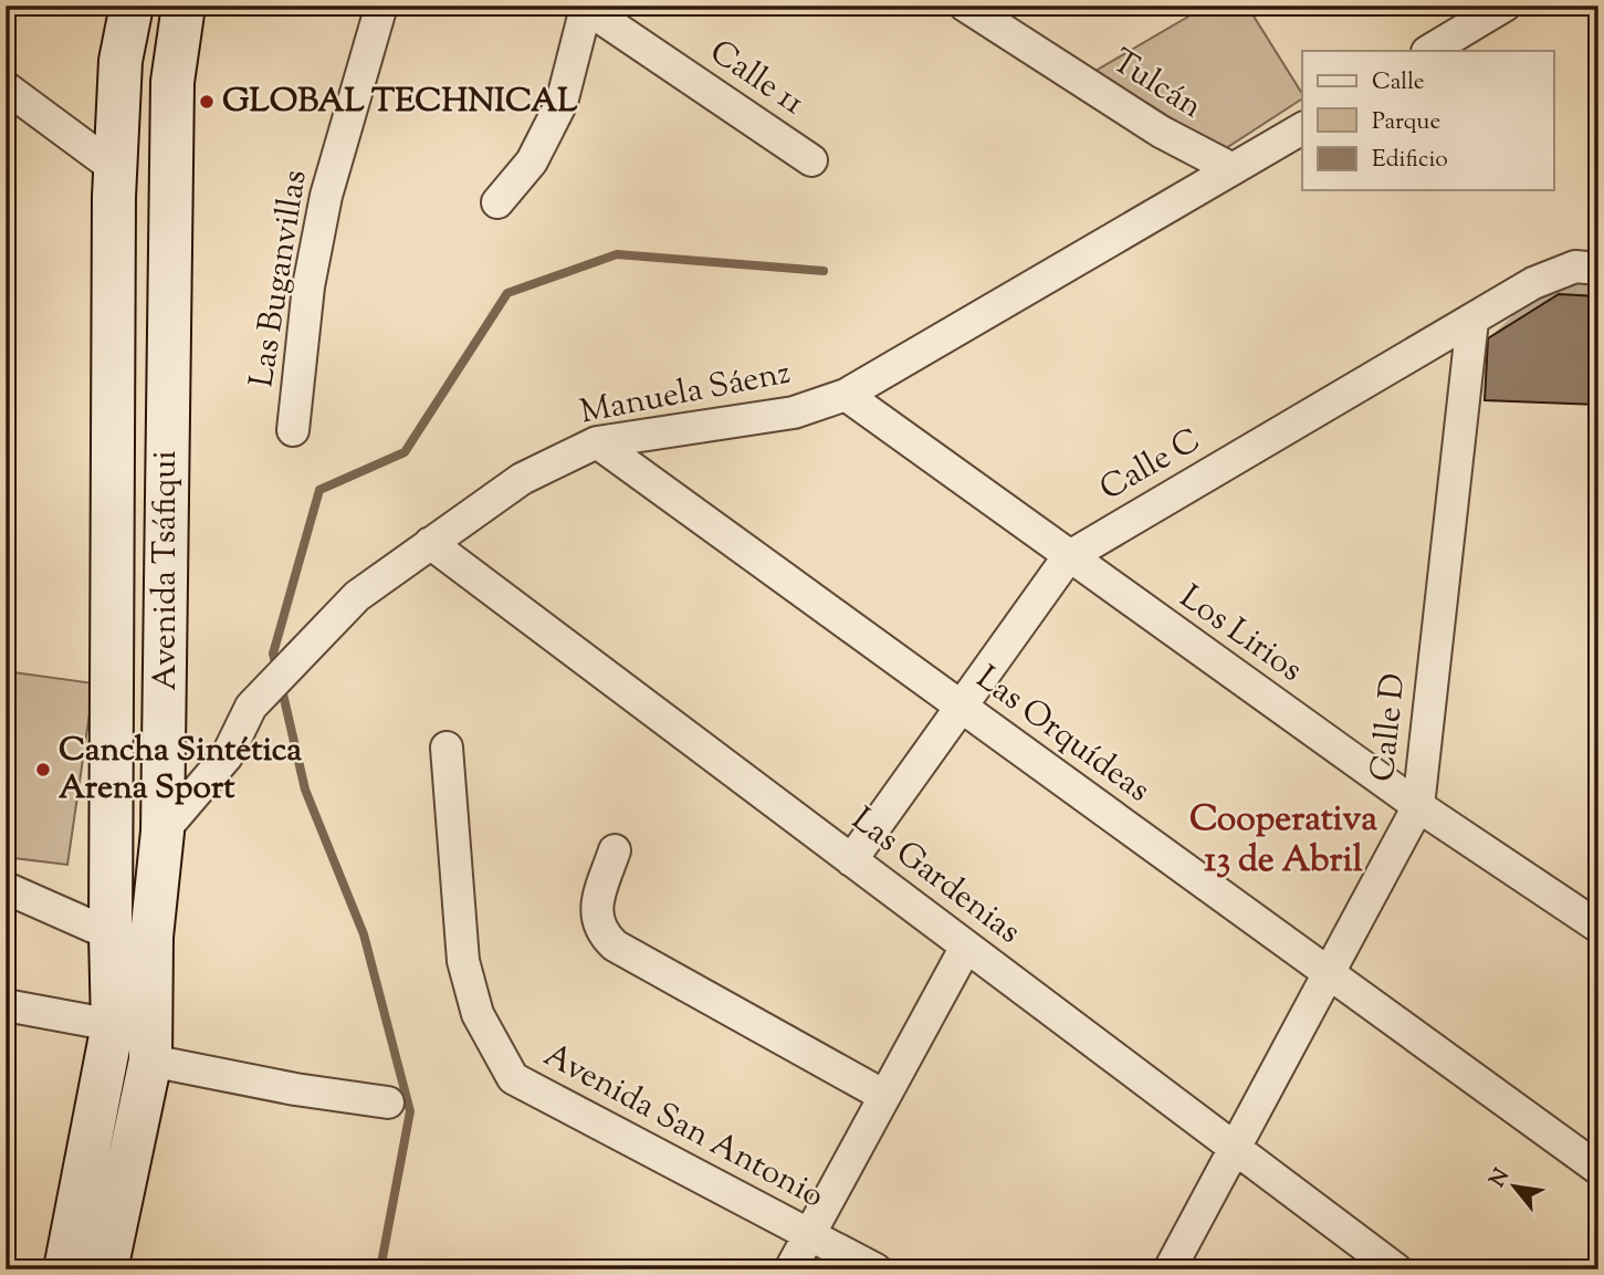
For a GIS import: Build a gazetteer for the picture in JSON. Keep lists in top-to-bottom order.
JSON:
{
  "streets": {
    "main road": ["Avenida Tsáfiqui"],
    "street": [
      "Calle 11",
      "Tulcán",
      "Las Buganvillas",
      "Manuela Sáenz",
      "Calle C",
      "Los Lirios",
      "Calle D",
      "Las Orquídeas",
      "Las Gardenias",
      "Avenida San Antonio"
    ]
  },
  "crossings": [
    ["Tulcán", "Manuela Sáenz"],
    ["Manuela Sáenz", "Avenida Tsáfiqui"],
    ["Manuela Sáenz", "Los Lirios"],
    ["Manuela Sáenz", "Las Orquídeas"],
    ["Manuela Sáenz", "Las Gardenias"],
    ["Calle C", "Los Lirios"],
    ["Calle C", "Calle D"],
    ["Calle C", "Las Orquídeas"],
    ["Calle C", "Las Gardenias"],
    ["Los Lirios", "Calle D"],
    ["Calle D", "Las Orquídeas"],
    ["Calle D", "Las Gardenias"]
  ],
  "districts": ["Cooperativa 13 de Abril"],
  "places": ["GLOBAL TECHNICAL", "Cancha Sintética Arena Sport"],
  "legend": ["Calle", "Parque", "Edificio"],
  "north": "top left"
}
